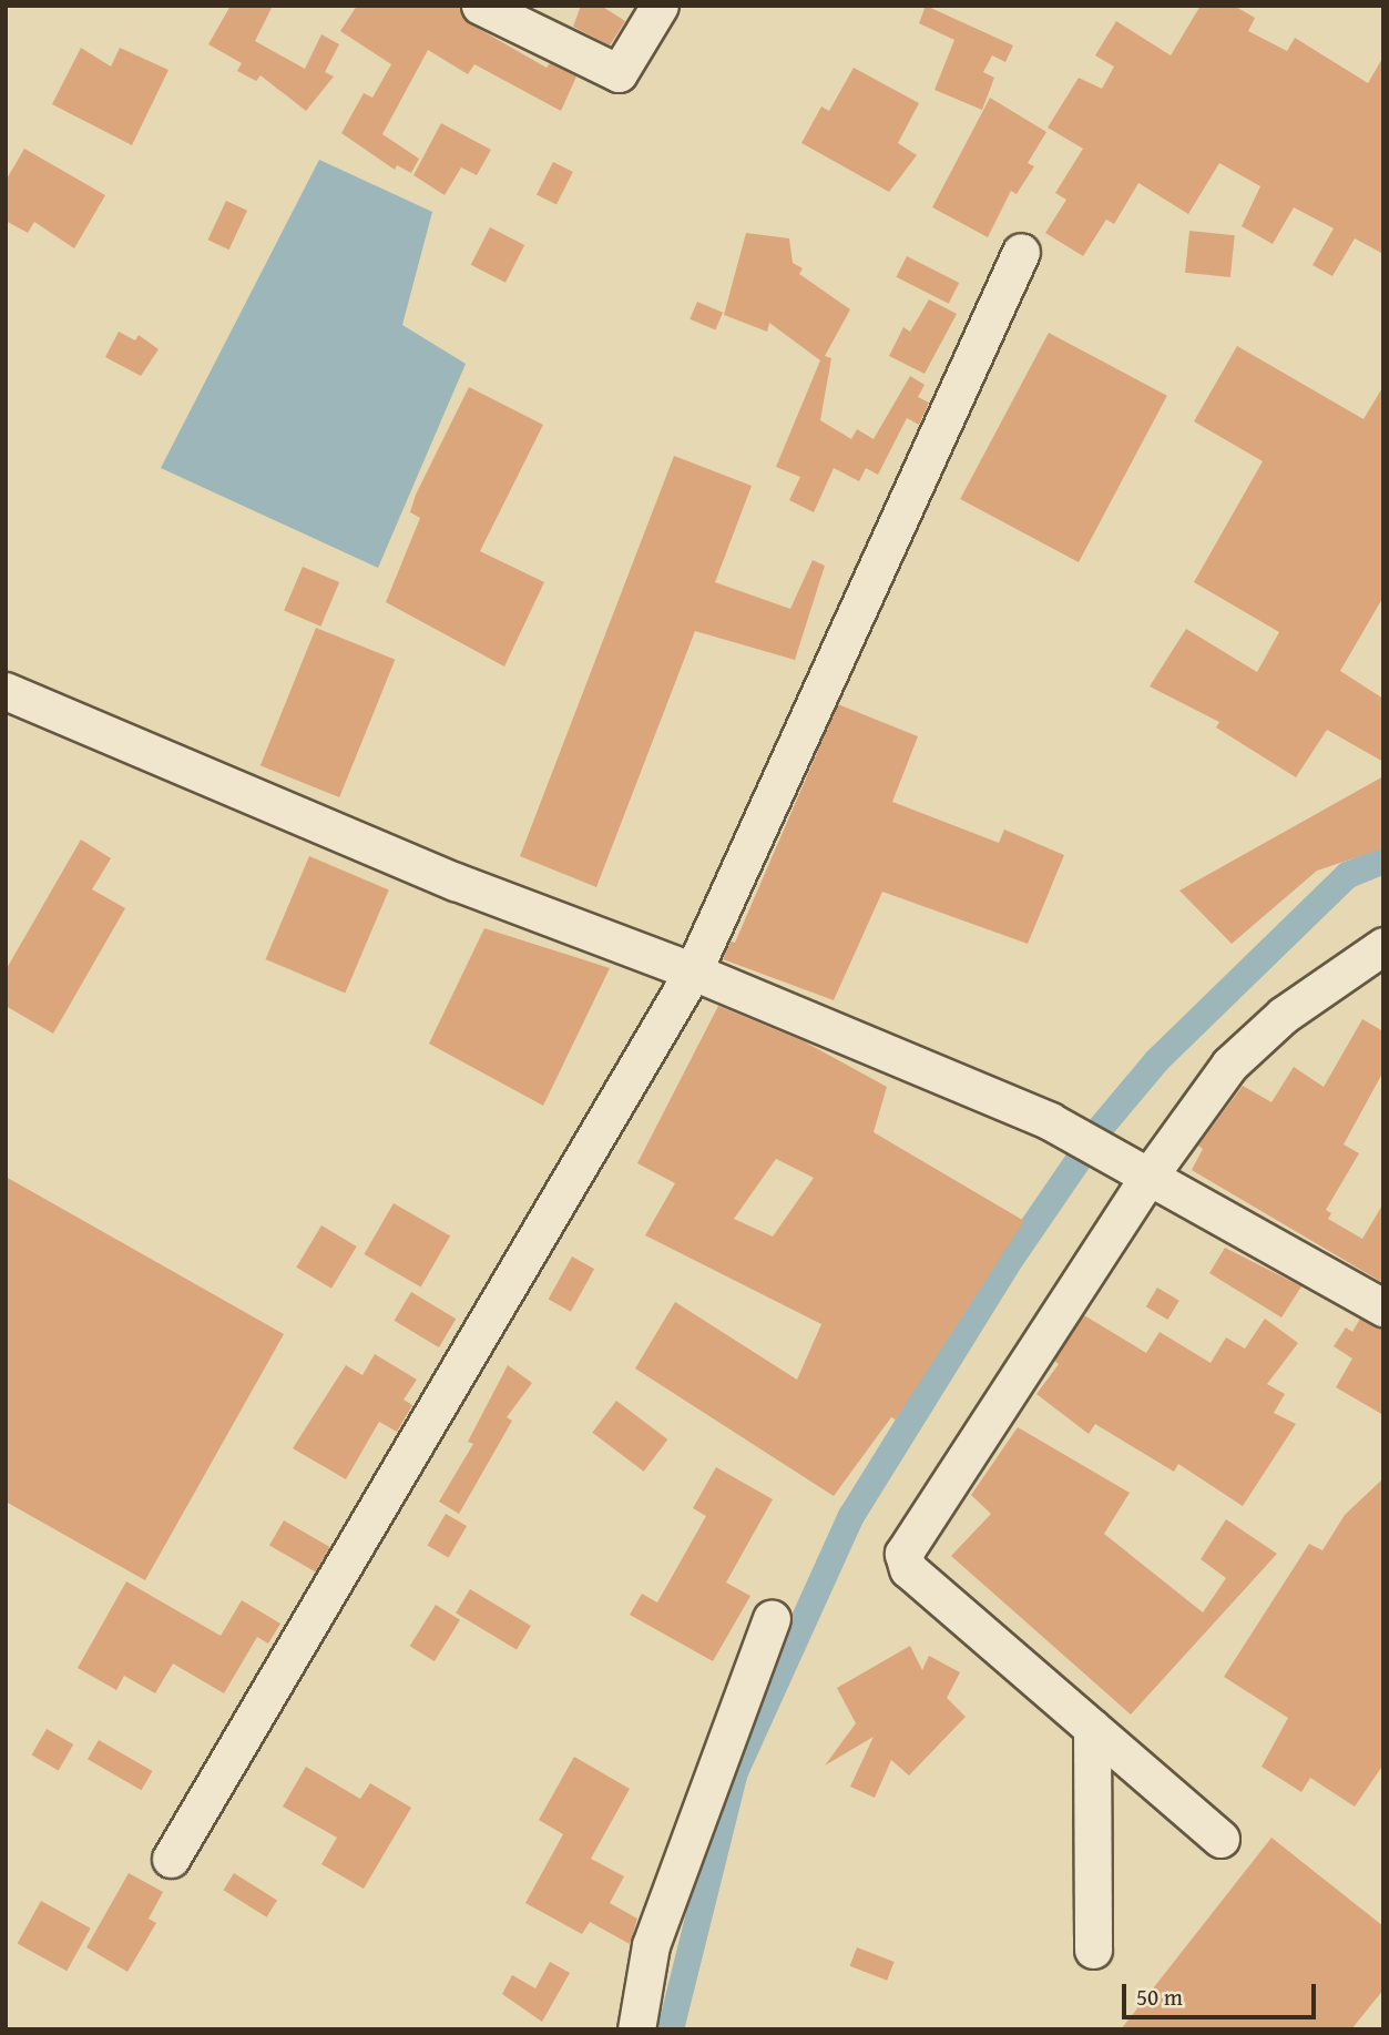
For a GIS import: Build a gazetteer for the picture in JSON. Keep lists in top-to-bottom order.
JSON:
{
  "scale_bar": "50 m"
}
